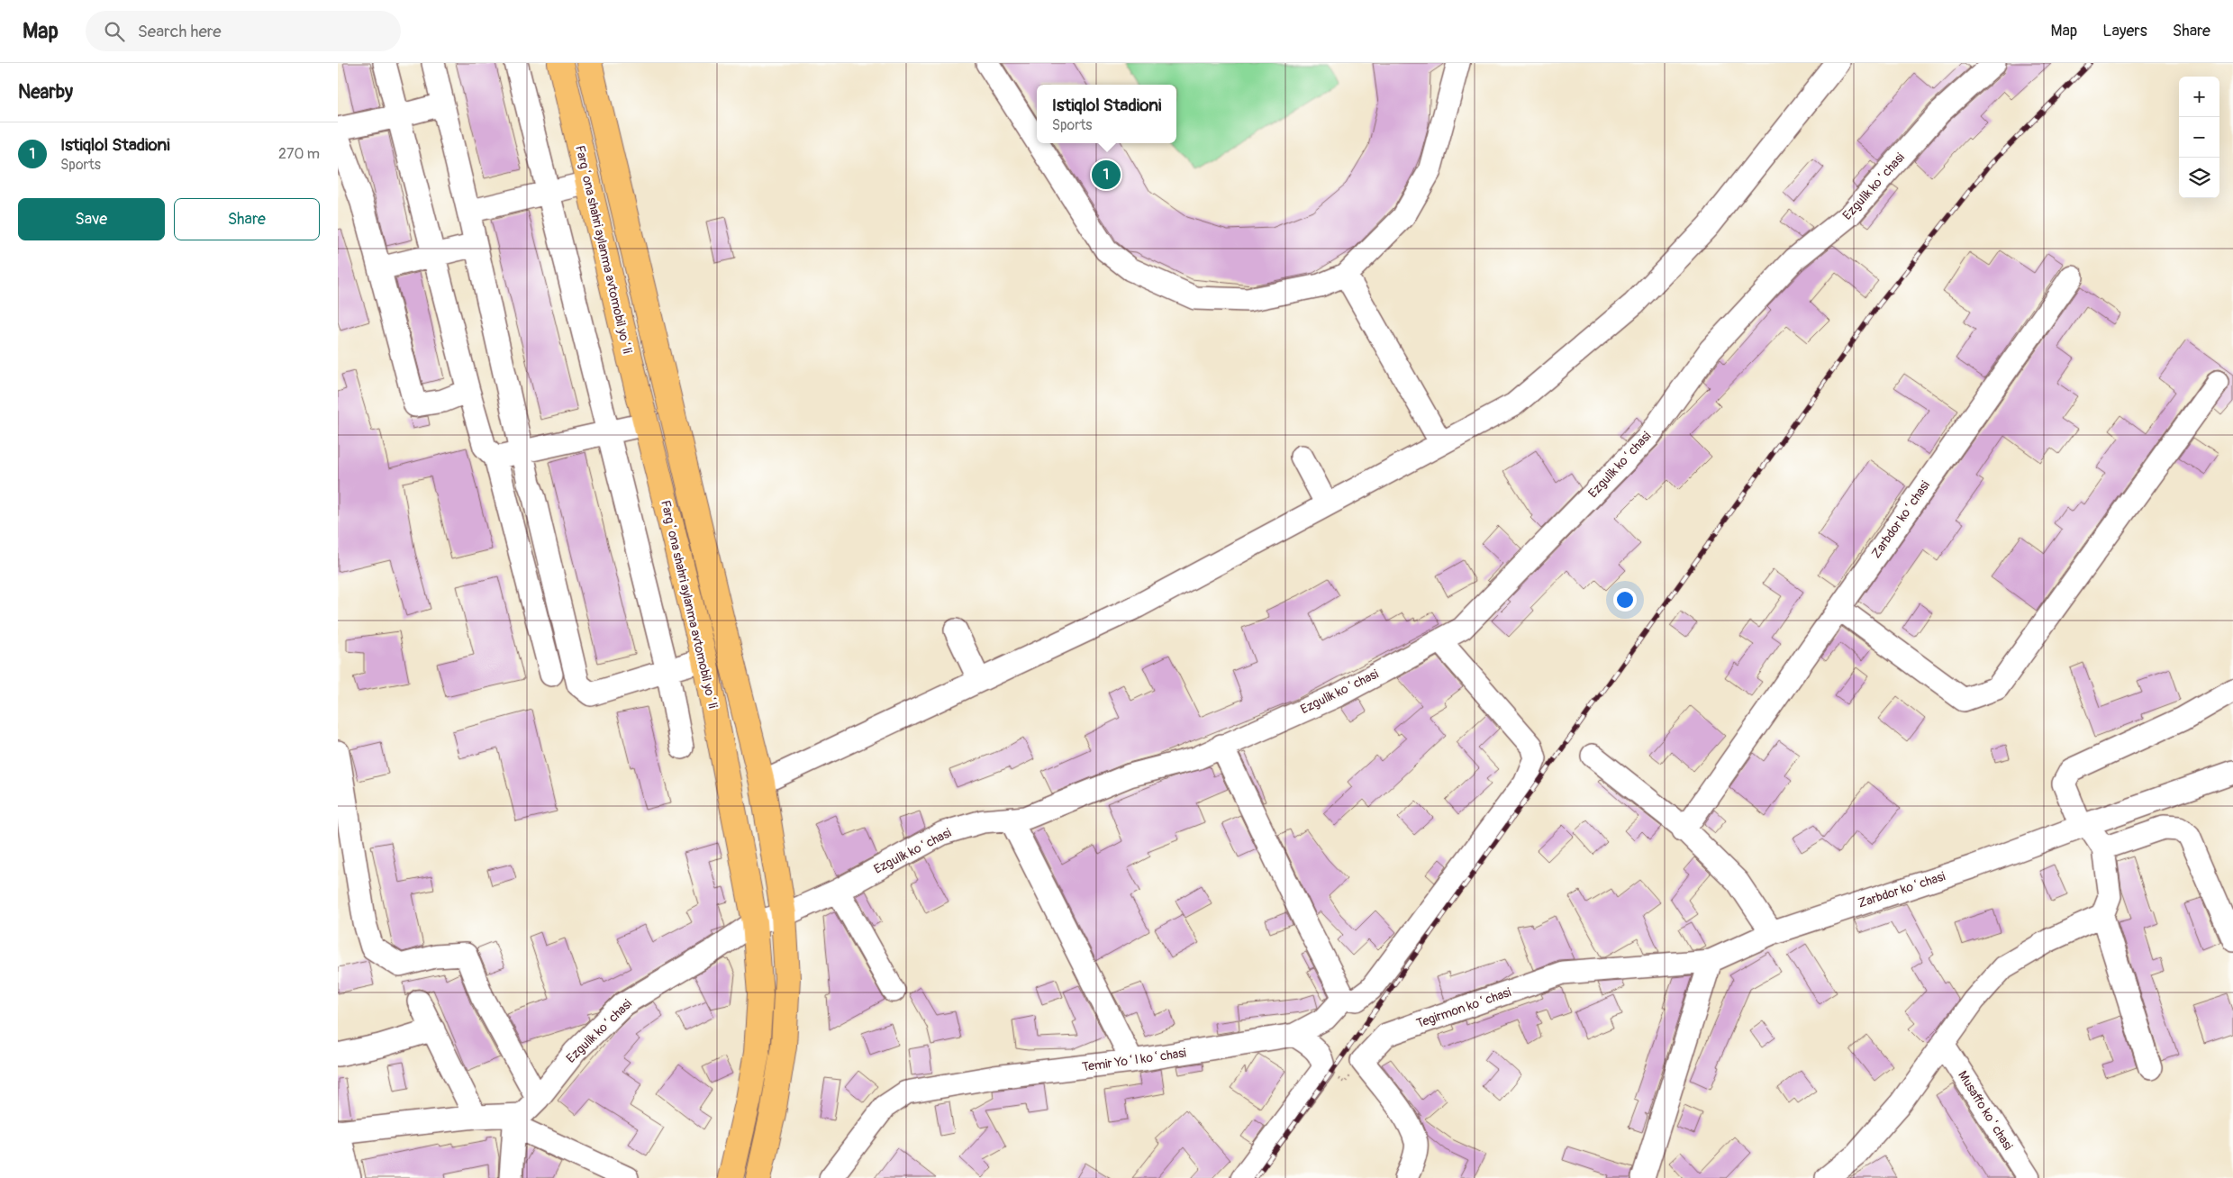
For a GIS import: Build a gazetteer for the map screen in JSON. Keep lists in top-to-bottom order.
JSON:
{
  "streets": {
    "highway": ["Fargʻona shahri aylanma avtomobil yoʻli"],
    "street": [
      "Ezgulik koʻchasi",
      "Zarbdor koʻchasi",
      "Tegirmon koʻchasi",
      "Temir Yoʻl koʻchasi",
      "Musaffo koʻchasi"
    ]
  },
  "crossings": [
    ["Ezgulik koʻchasi", "Fargʻona shahri aylanma avtomobil yoʻli"],
    ["Zarbdor koʻchasi", "Tegirmon koʻchasi"]
  ],
  "page": {
    "header": "Map",
    "search": "Search here",
    "nav": ["Map", "Layers", "Share"],
    "heading": "Nearby",
    "map_buttons": ["+", "−"],
    "popup": ["Istiqlol Stadioni", "Sports"],
    "list": [
      {
        "mark": "1",
        "name": "Istiqlol Stadioni",
        "note": "Sports",
        "value": "270 m"
      }
    ],
    "pins": "1",
    "buttons": ["Save", "Share"]
  }
}
